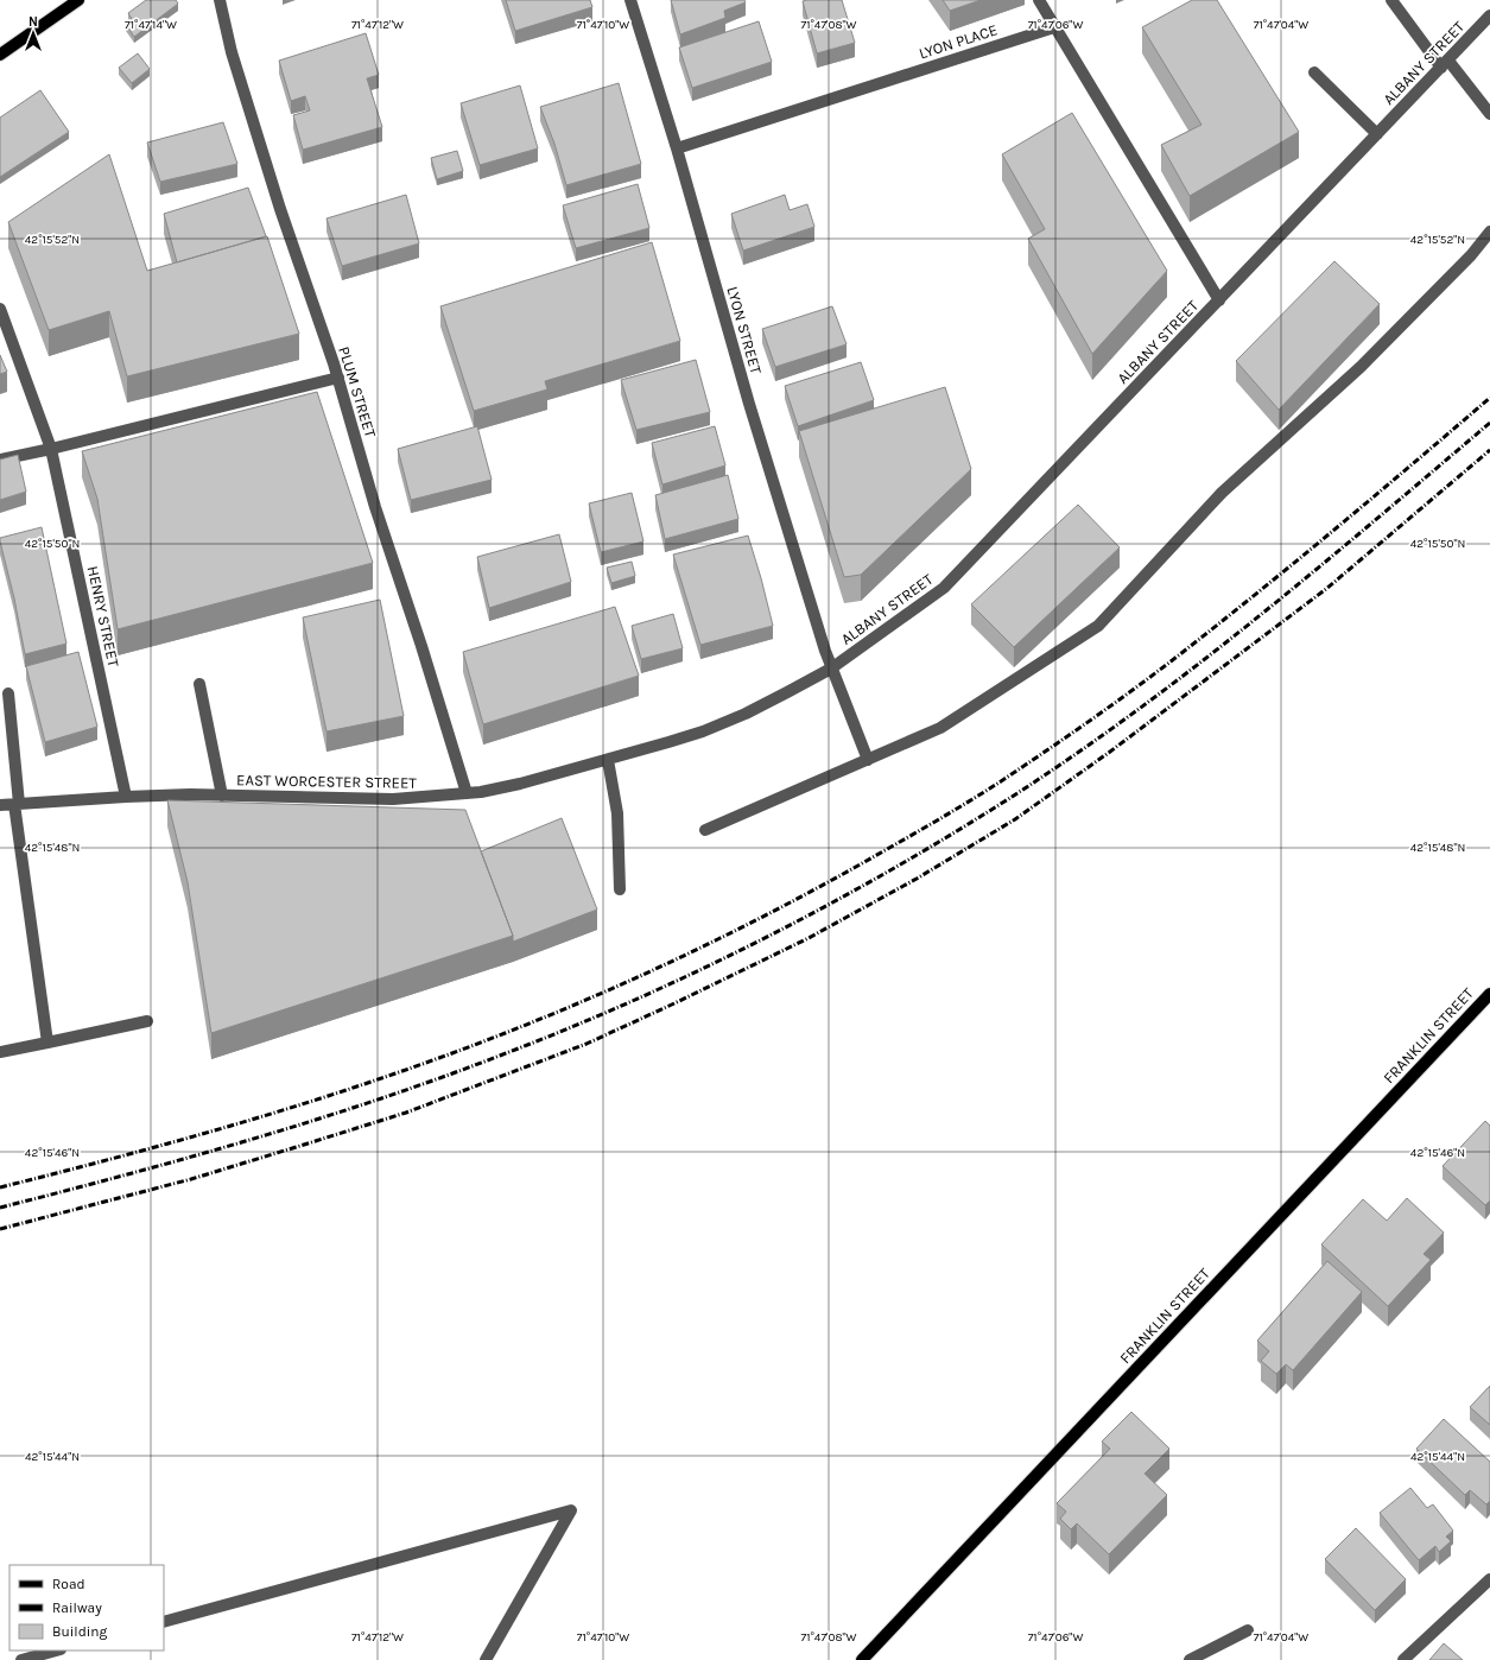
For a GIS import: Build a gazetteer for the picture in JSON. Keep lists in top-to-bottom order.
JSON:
{
  "streets": {
    "main road": ["FRANKLIN STREET"],
    "street": [
      "LYON PLACE",
      "ALBANY STREET",
      "LYON STREET",
      "PLUM STREET",
      "HENRY STREET",
      "EAST WORCESTER STREET"
    ]
  },
  "crossings": [
    ["LYON PLACE", "LYON STREET"],
    ["ALBANY STREET", "LYON STREET"],
    ["ALBANY STREET", "EAST WORCESTER STREET"],
    ["LYON STREET", "EAST WORCESTER STREET"],
    ["PLUM STREET", "EAST WORCESTER STREET"],
    ["HENRY STREET", "EAST WORCESTER STREET"]
  ],
  "legend": ["Road", "Railway", "Building"],
  "north": "top",
  "coordinates": [
    "71°47'14\"W",
    "71°47'12\"W",
    "71°47'10\"W",
    "71°47'08\"W",
    "71°47'06\"W",
    "71°47'04\"W",
    "42°15'52\"N",
    "42°15'50\"N",
    "42°15'48\"N",
    "42°15'46\"N",
    "42°15'44\"N"
  ]
}
